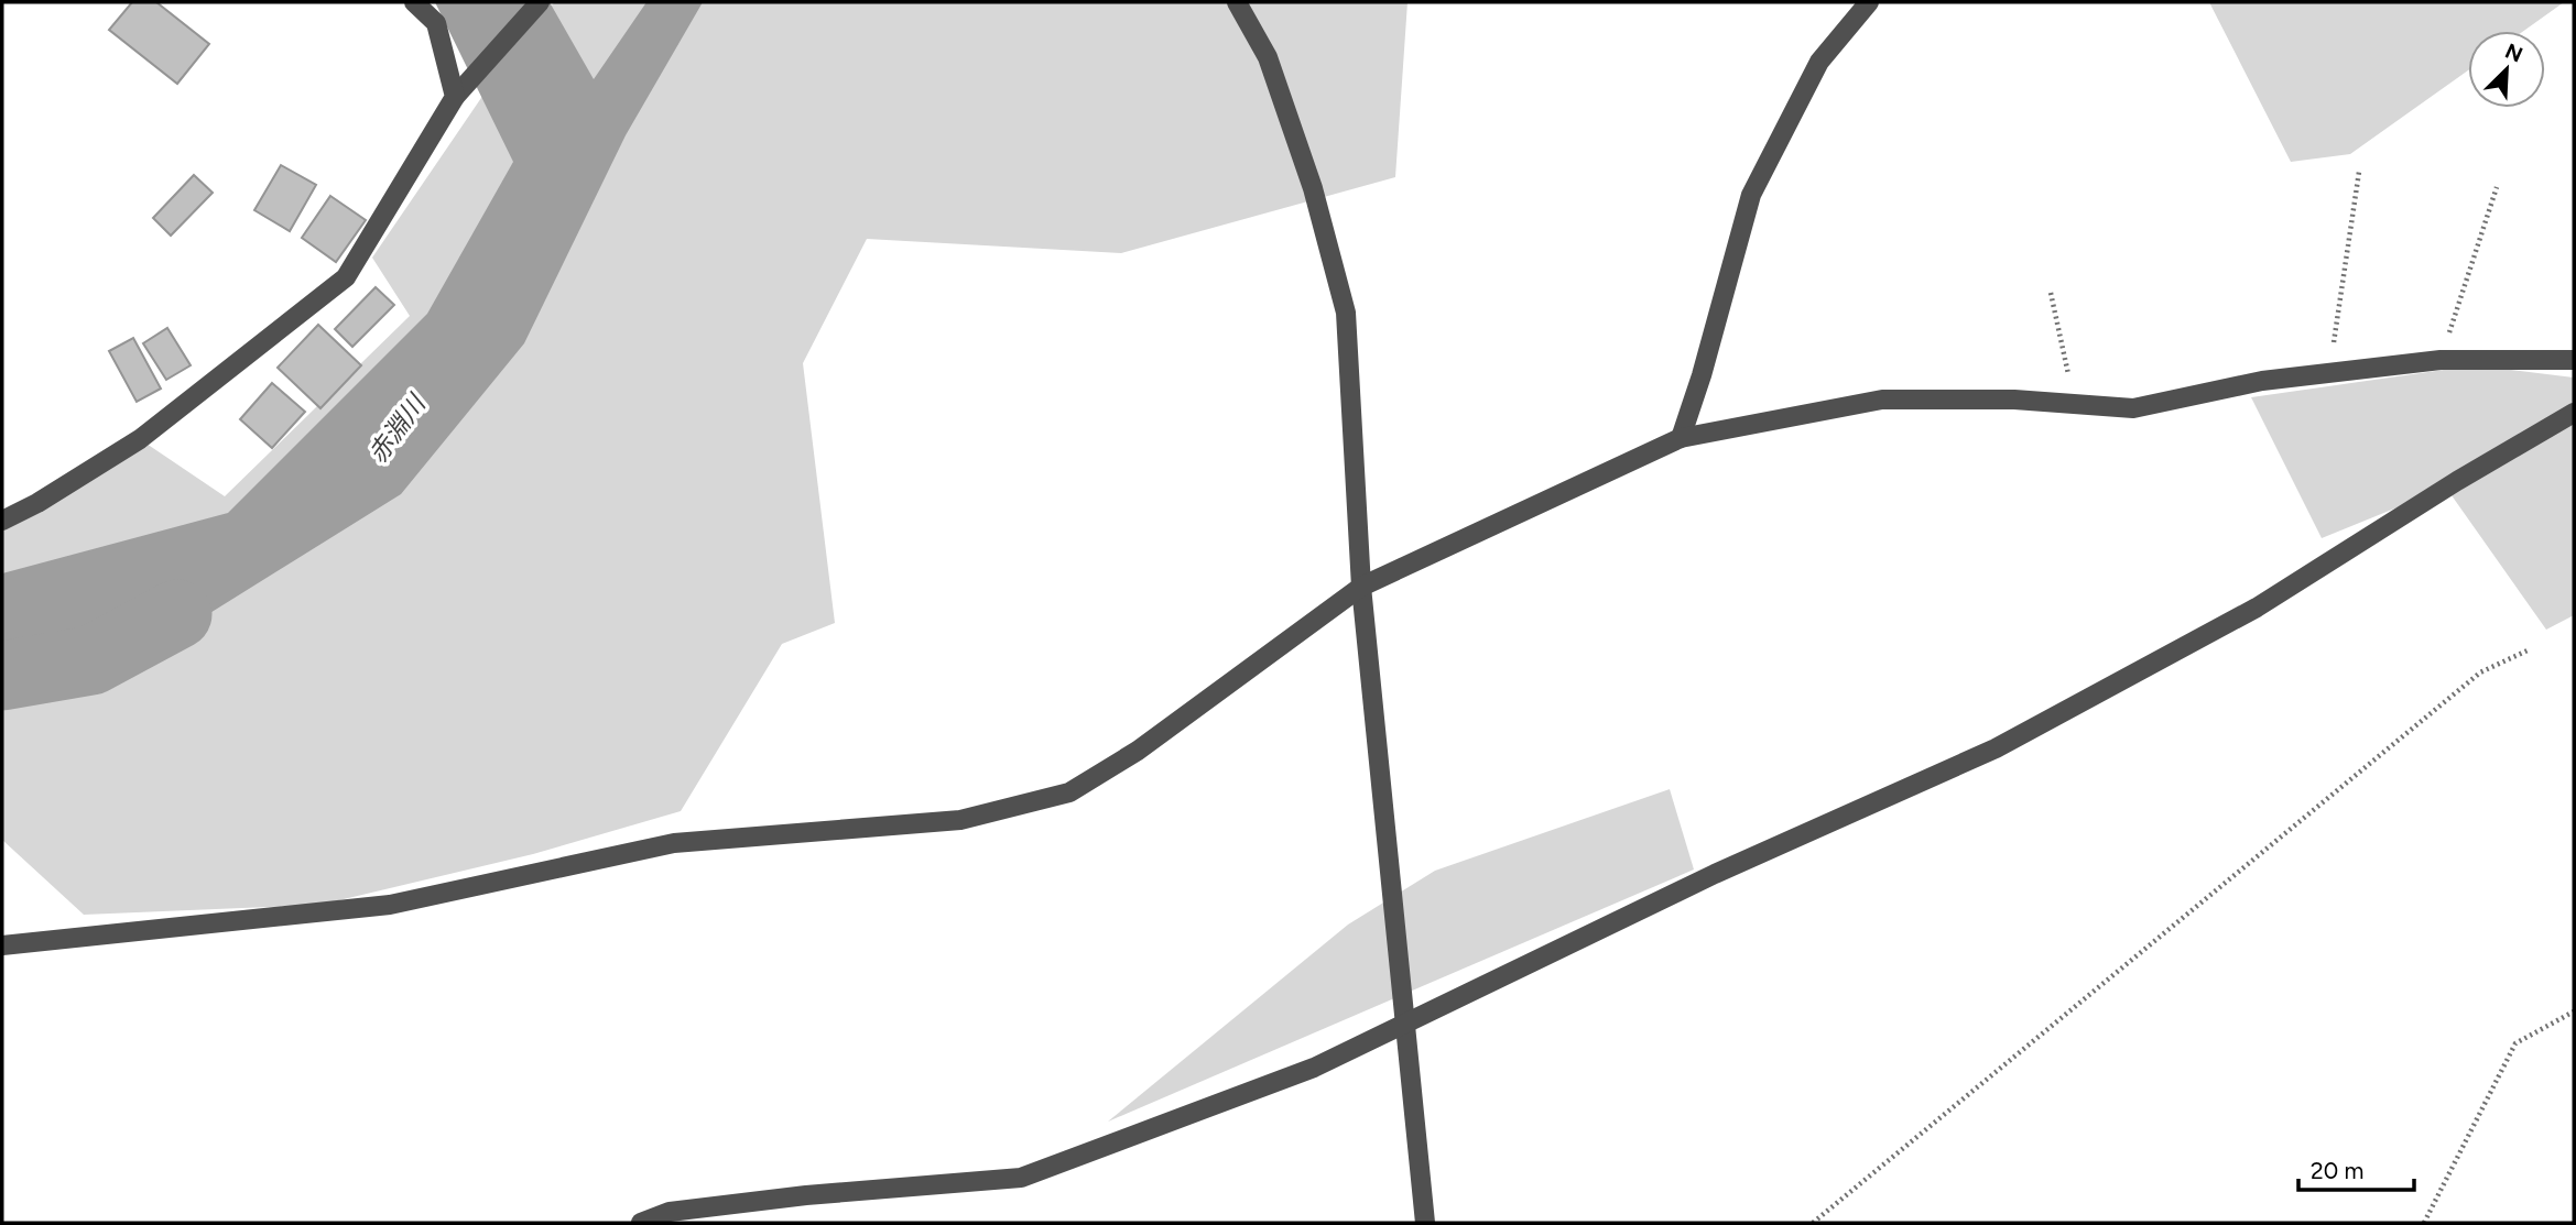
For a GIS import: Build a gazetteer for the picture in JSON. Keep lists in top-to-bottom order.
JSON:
{
  "water": ["赤淵川"],
  "scale_bar": "20 m",
  "north": "top right"
}
